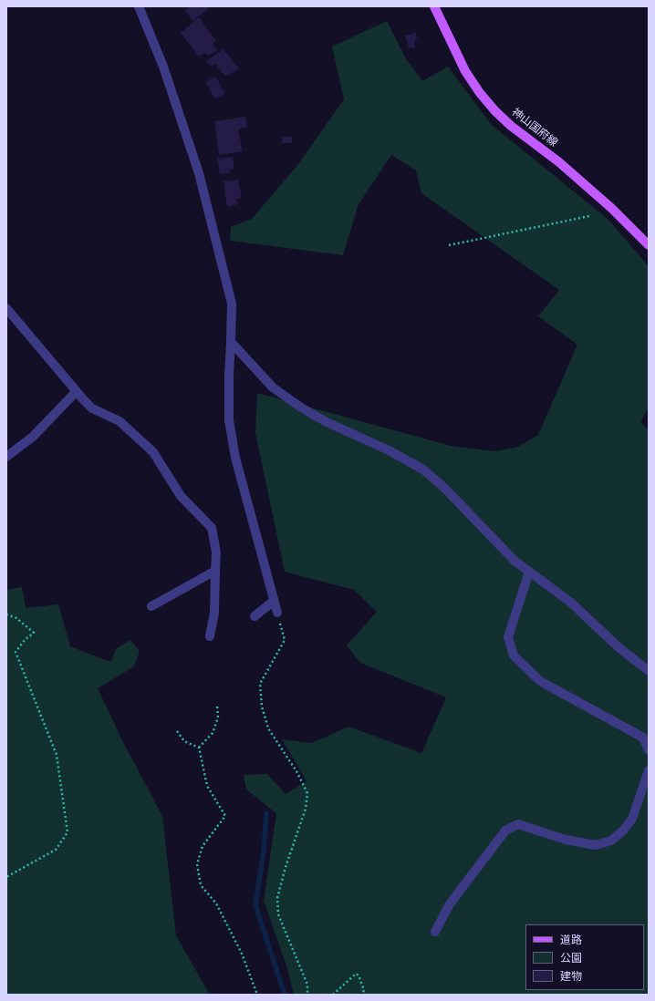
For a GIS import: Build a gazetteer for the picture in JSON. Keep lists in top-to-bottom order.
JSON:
{
  "streets": {
    "main road": ["神山国府線"]
  },
  "legend": ["道路", "公園", "建物"]
}
